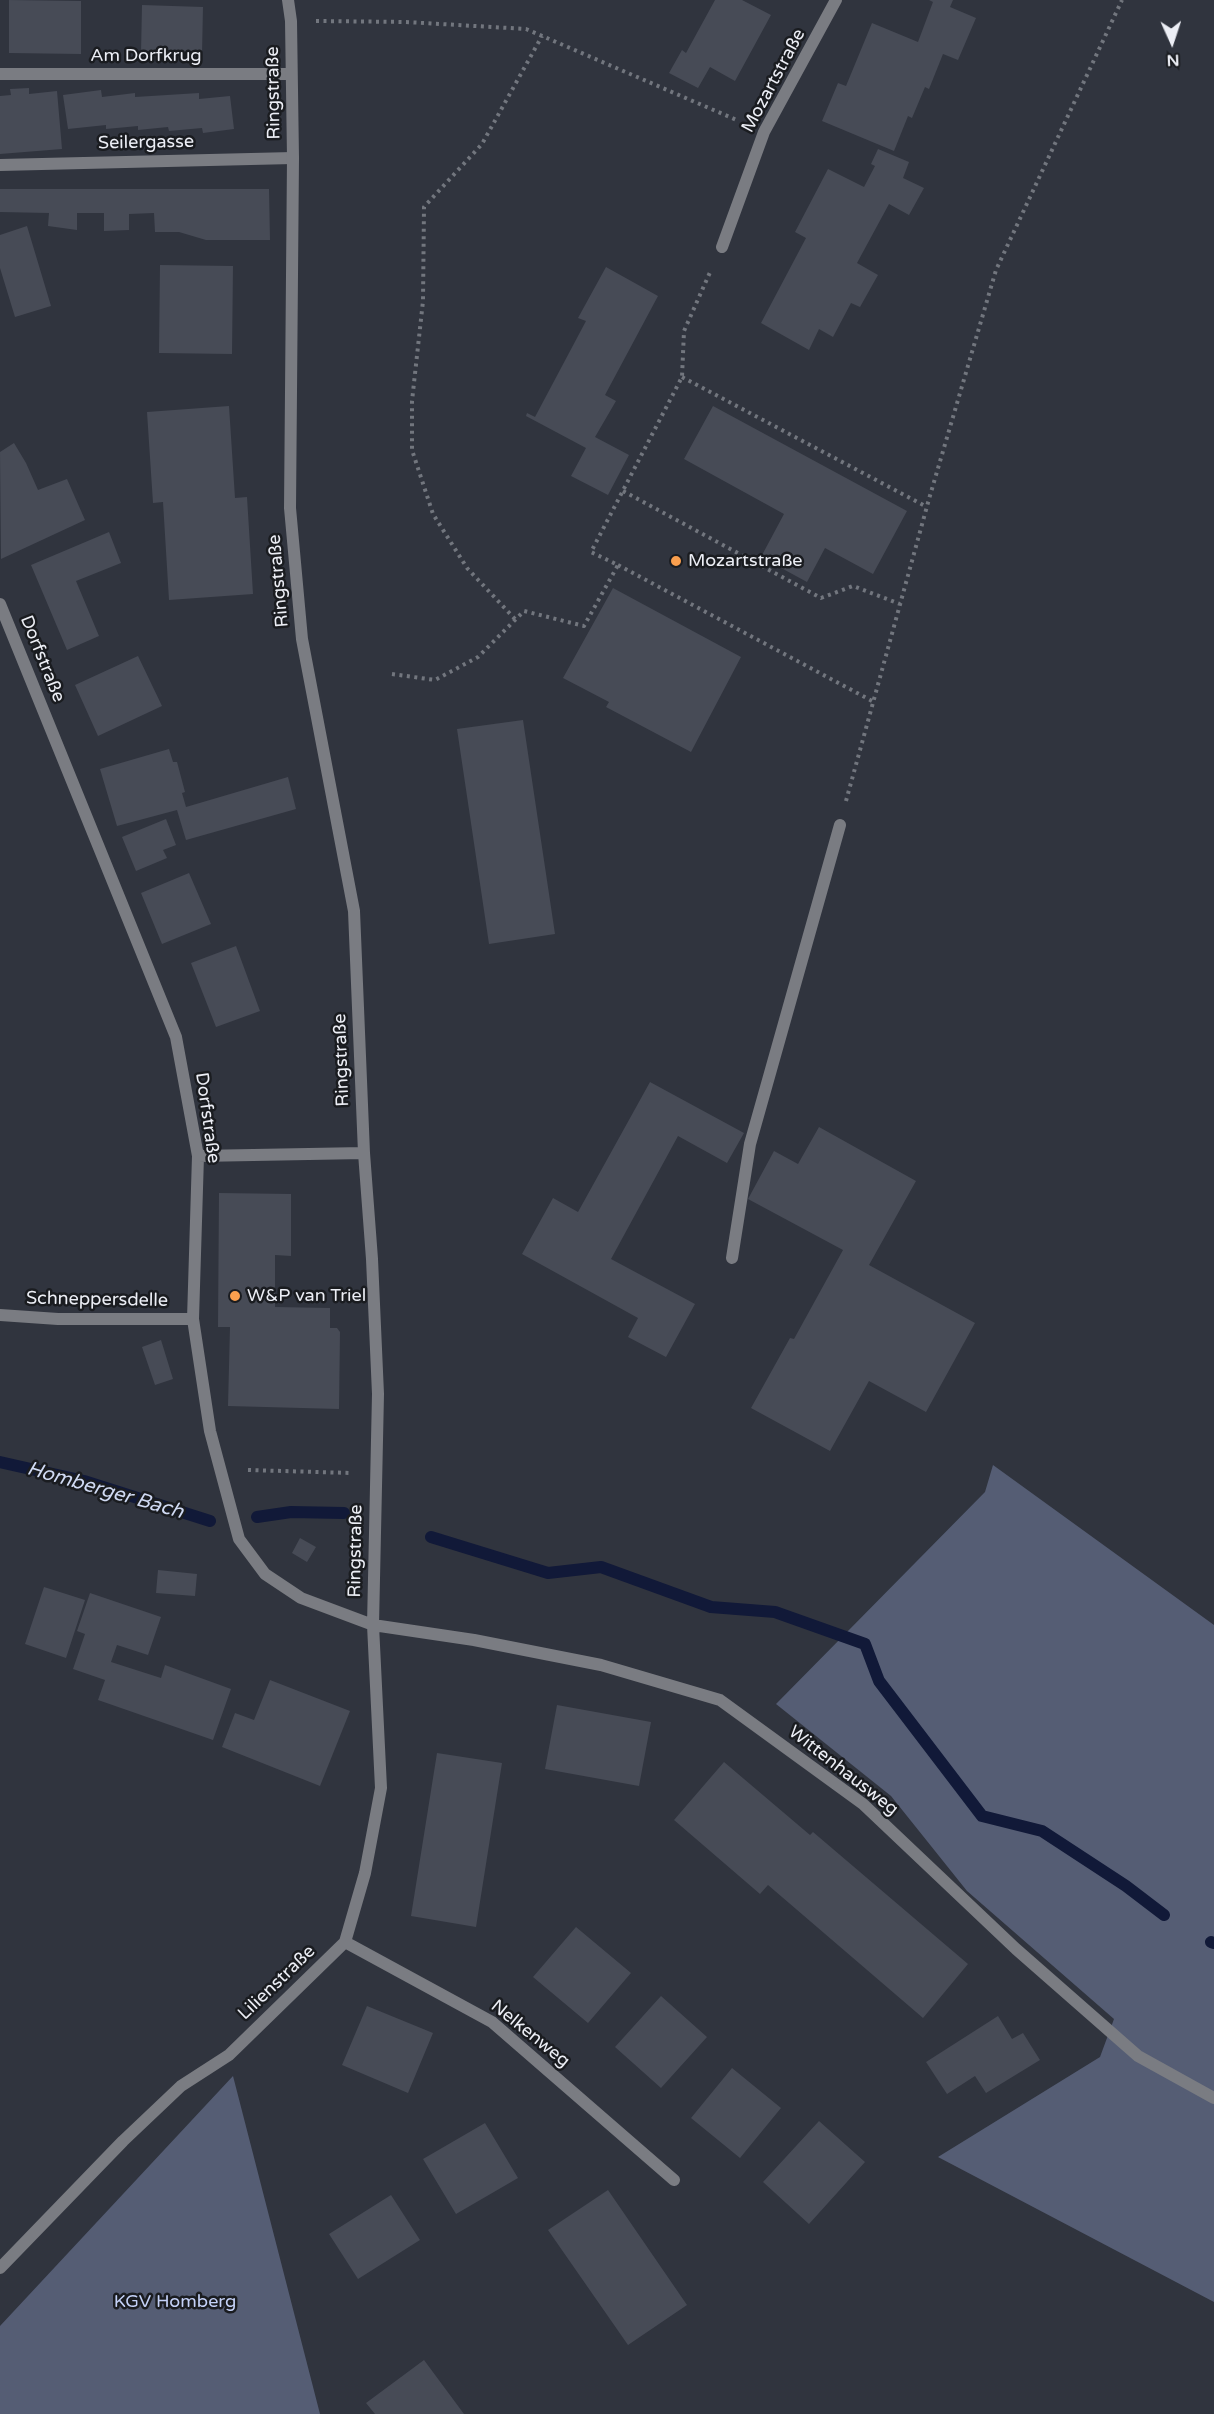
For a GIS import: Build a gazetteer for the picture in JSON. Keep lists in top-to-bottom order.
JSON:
{
  "streets": {
    "street": [
      "Am Dorfkrug",
      "Mozartstraße",
      "Ringstraße",
      "Seilergasse",
      "Dorfstraße",
      "Schneppersdelle",
      "Wittenhausweg",
      "Lilienstraße",
      "Nelkenweg"
    ]
  },
  "crossings": [
    ["Am Dorfkrug", "Ringstraße"],
    ["Ringstraße", "Seilergasse"],
    ["Ringstraße", "Dorfstraße"],
    ["Ringstraße", "Wittenhausweg"],
    ["Ringstraße", "Lilienstraße"],
    ["Dorfstraße", "Schneppersdelle"],
    ["Dorfstraße", "Wittenhausweg"],
    ["Dorfstraße", "Lilienstraße"],
    ["Wittenhausweg", "Lilienstraße"],
    ["Lilienstraße", "Nelkenweg"]
  ],
  "water": ["Homberger Bach"],
  "parks": ["KGV Homberg"],
  "places": ["Mozartstraße", "W&P van Triel"],
  "north": "bottom"
}
